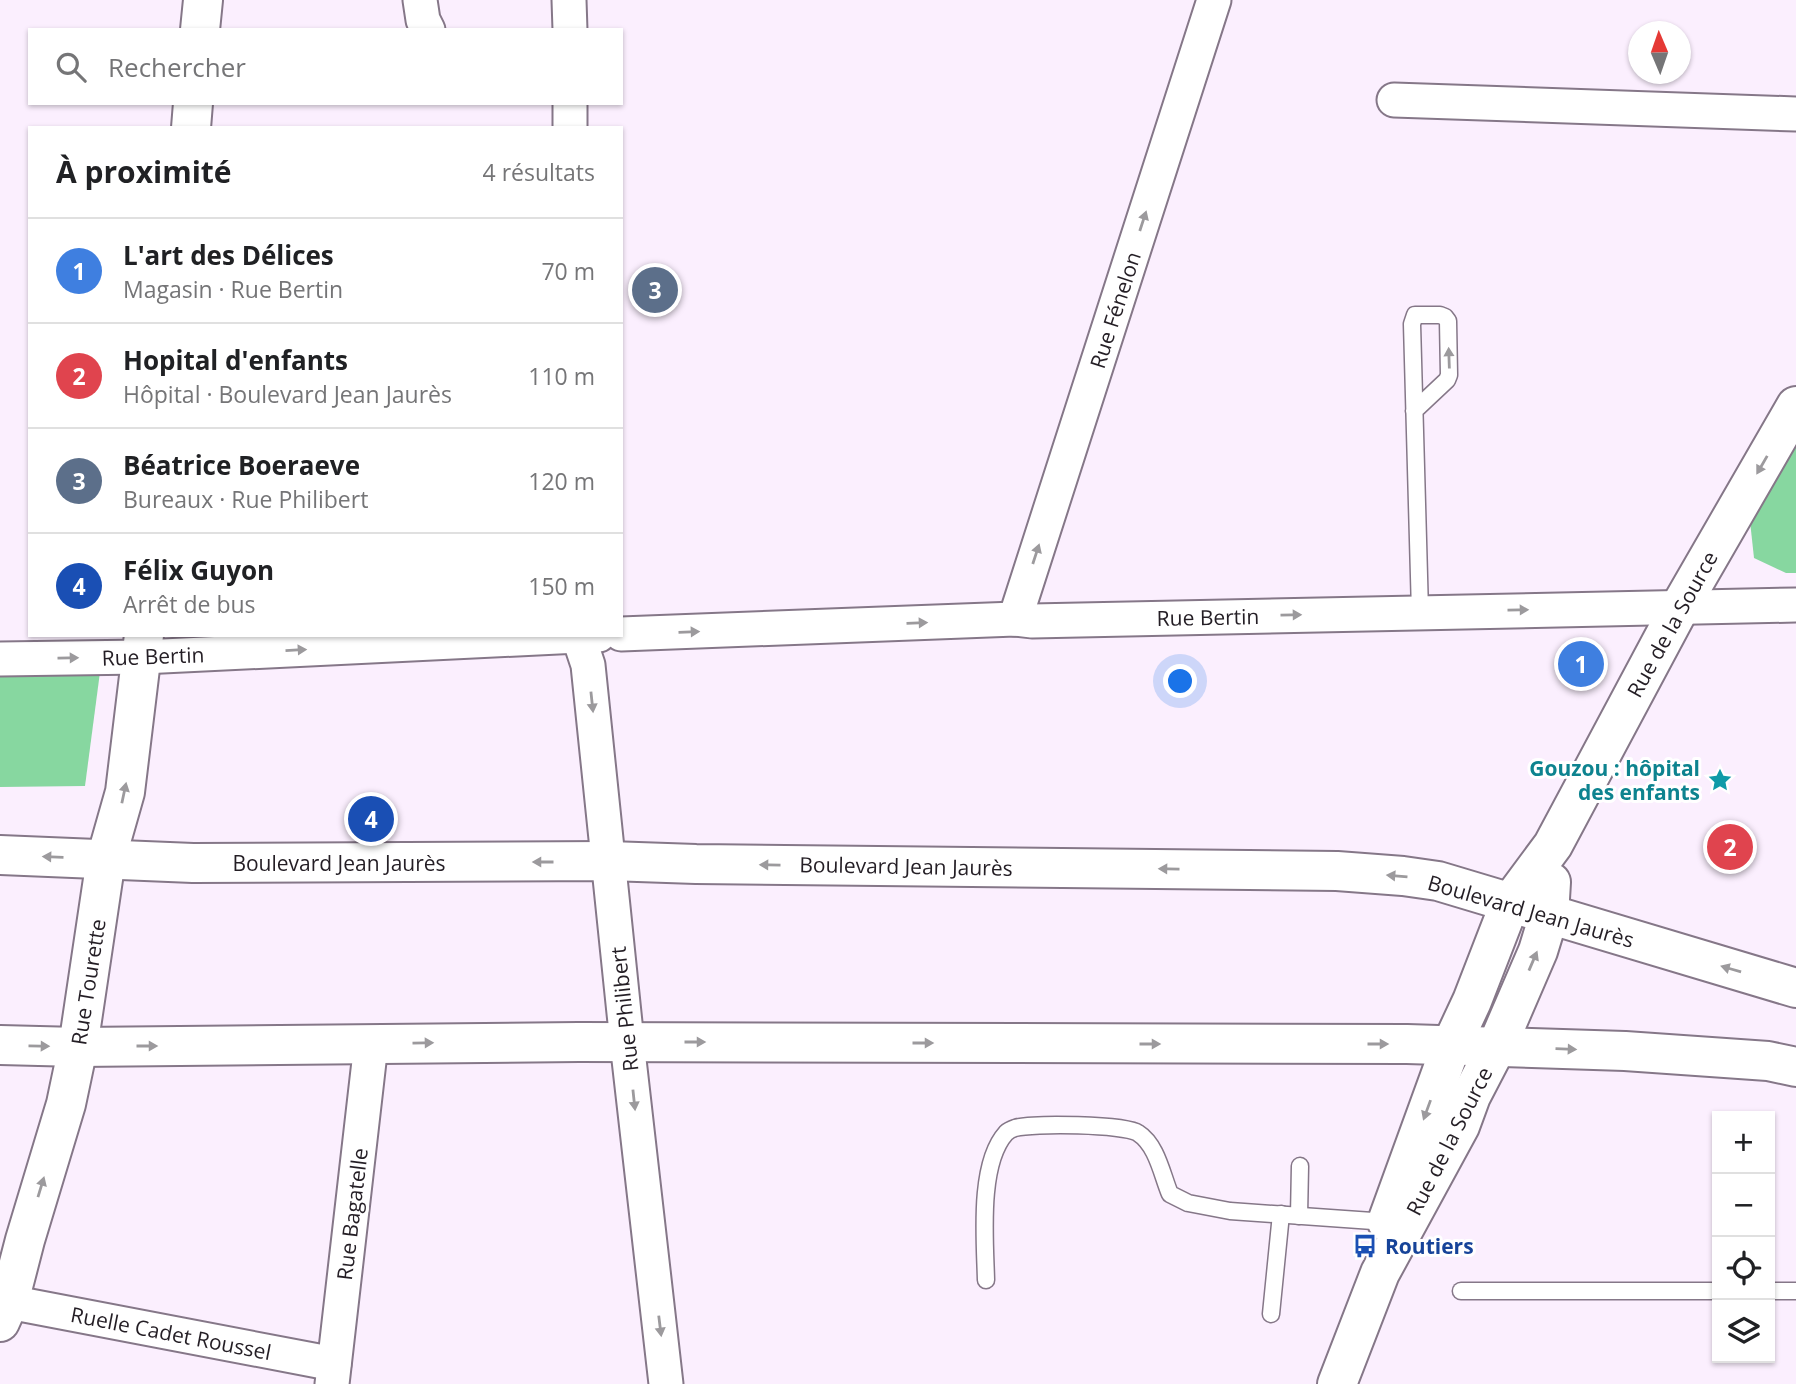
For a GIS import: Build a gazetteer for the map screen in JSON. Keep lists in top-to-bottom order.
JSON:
{
  "streets": {
    "main road": ["Rue de la Source", "Boulevard Jean Jaurès", "Rue Tourette"],
    "street": [
      "Rue Fénelon",
      "Rue Bertin",
      "Rue Philibert",
      "Rue Bagatelle",
      "Ruelle Cadet Roussel"
    ]
  },
  "crossings": [
    ["Rue Fénelon", "Rue Bertin"],
    ["Rue Bertin", "Rue de la Source"],
    ["Rue Bertin", "Rue Tourette"],
    ["Rue de la Source", "Boulevard Jean Jaurès"],
    ["Boulevard Jean Jaurès", "Rue Tourette"],
    ["Boulevard Jean Jaurès", "Rue Philibert"],
    ["Rue Tourette", "Ruelle Cadet Roussel"],
    ["Rue Bagatelle", "Ruelle Cadet Roussel"]
  ],
  "one_way": [
    "Rue Fénelon",
    "Rue Bertin",
    "Rue Tourette",
    "Rue Philibert"
  ],
  "places": {
    "place": ["Gouzou : hôpital des enfants"],
    "bus stop": ["Routiers"]
  },
  "north": "top",
  "page": {
    "search": "Rechercher",
    "heading": ["À proximité", "4 résultats"],
    "list": [
      {
        "mark": "1",
        "name": "L'art des Délices",
        "note": "Magasin · Rue Bertin",
        "value": "70 m"
      },
      {
        "mark": "2",
        "name": "Hopital d'enfants",
        "note": "Hôpital · Boulevard Jean Jaurès",
        "value": "110 m"
      },
      {
        "mark": "3",
        "name": "Béatrice Boeraeve",
        "note": "Bureaux · Rue Philibert",
        "value": "120 m"
      },
      {
        "mark": "4",
        "name": "Félix Guyon",
        "note": "Arrêt de bus",
        "value": "150 m"
      }
    ],
    "pins": [
      "3",
      "1",
      "4",
      "2"
    ],
    "map_buttons": ["+", "−"]
  }
}
